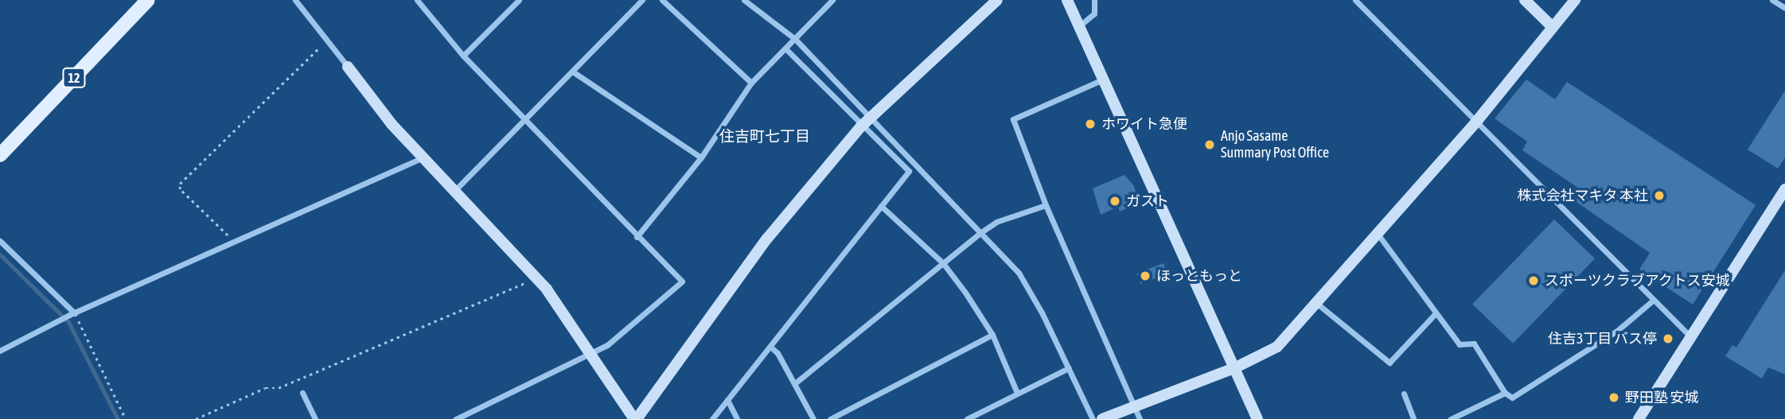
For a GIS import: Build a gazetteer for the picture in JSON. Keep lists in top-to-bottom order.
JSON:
{
  "streets": {
    "main road": ["12"]
  },
  "districts": ["住吉町七丁目"],
  "places": [
    "ホワイト急便",
    "Anjo Sasame Summary Post Office",
    "株式会社マキタ 本社",
    "ガスト",
    "ほっともっと",
    "スポーツクラブアクトス安城",
    "住吉3丁目 バス停",
    "野田塾 安城"
  ]
}
